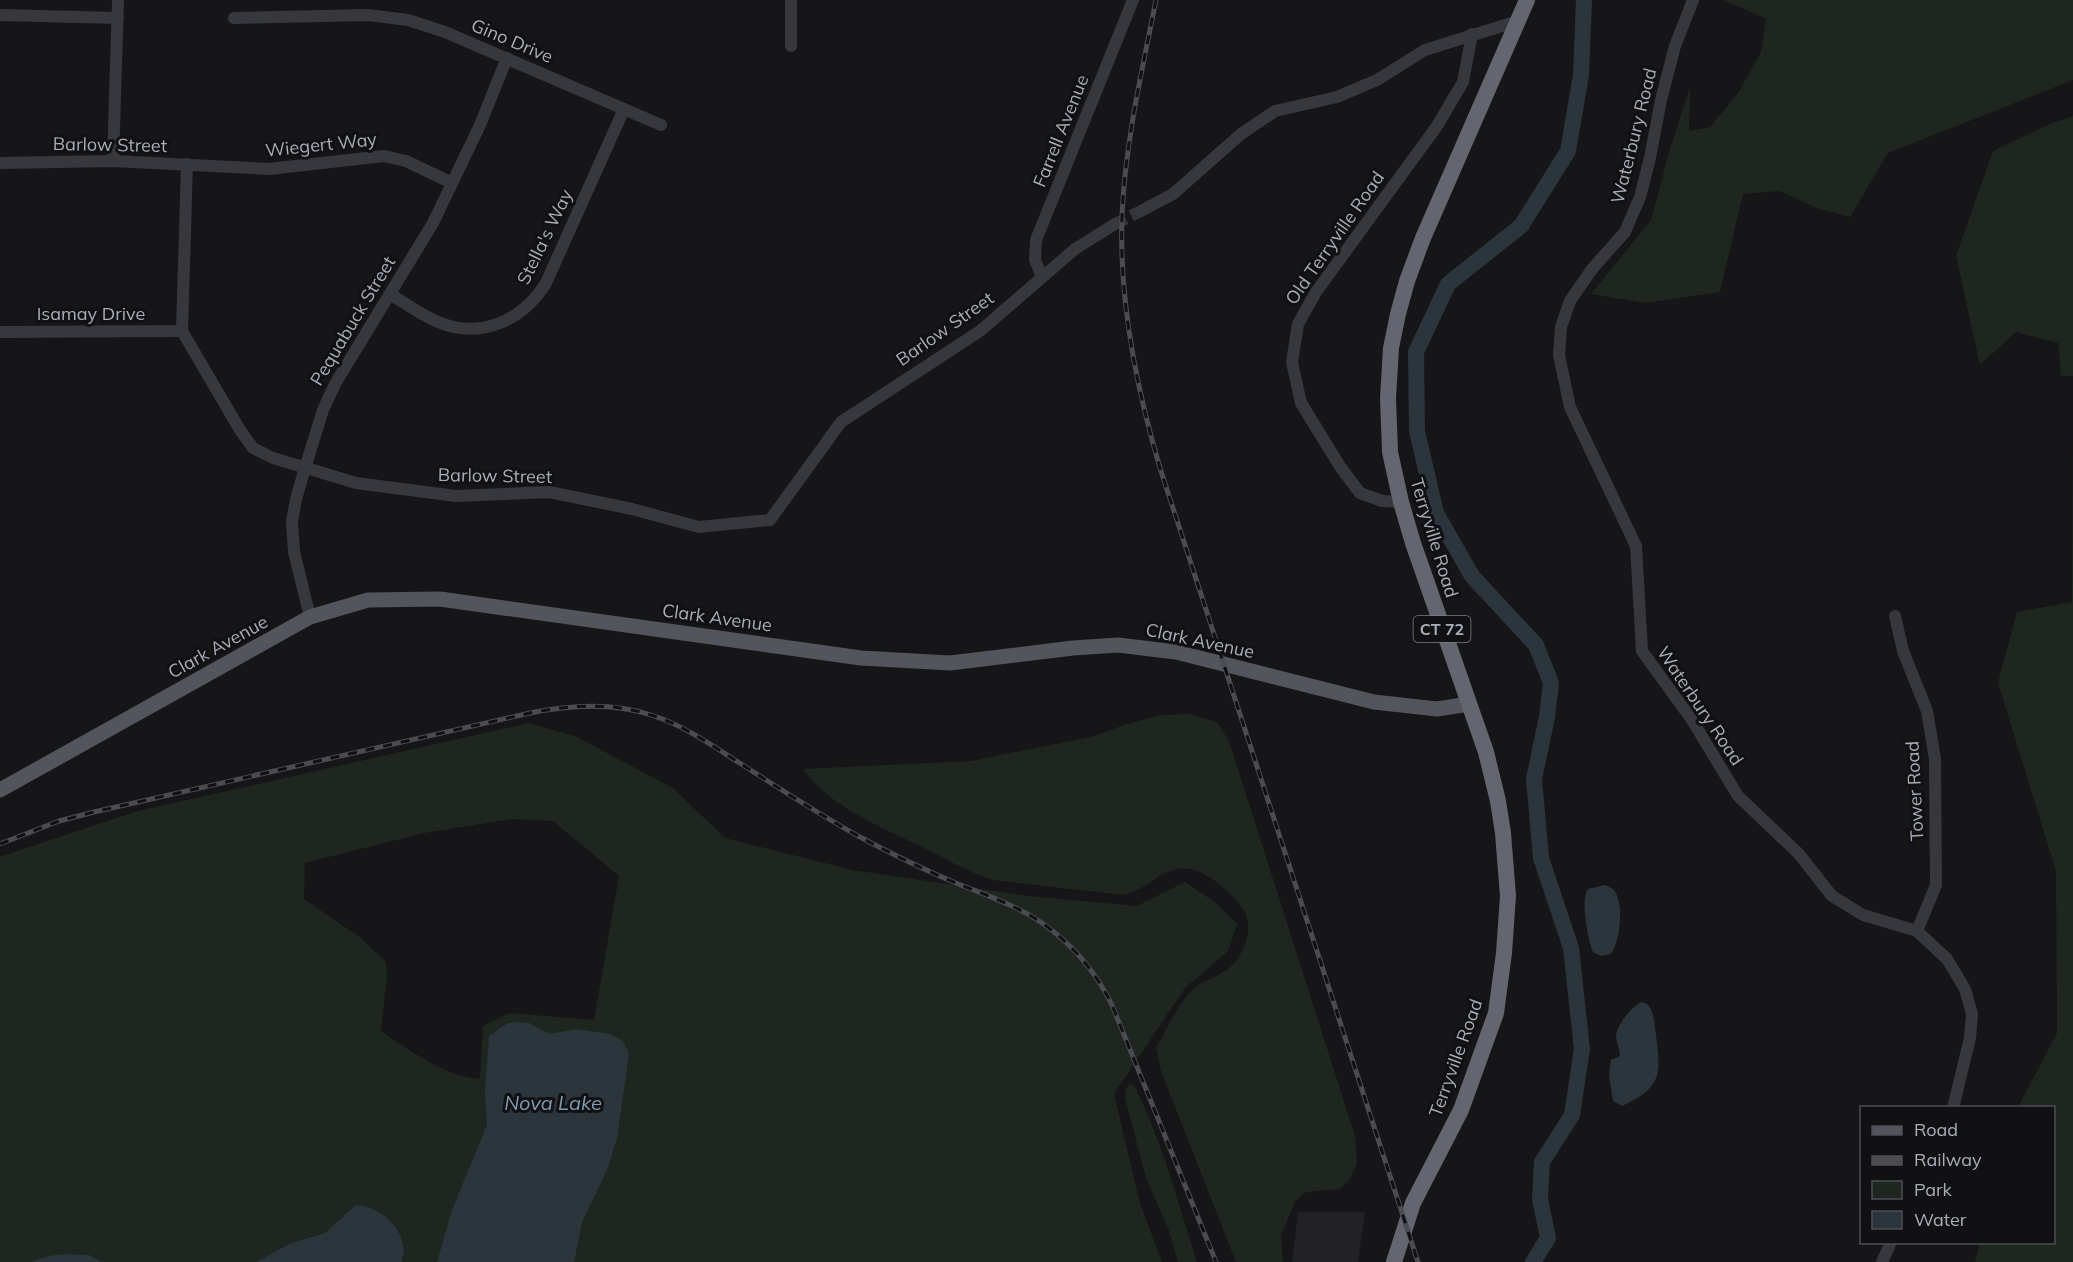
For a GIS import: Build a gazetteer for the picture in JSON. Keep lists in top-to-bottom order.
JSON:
{
  "streets": {
    "highway": ["Terryville Road", "CT 72"],
    "main road": ["Clark Avenue"],
    "street": [
      "Gino Drive",
      "Farrell Avenue",
      "Waterbury Road",
      "Barlow Street",
      "Wiegert Way",
      "Stella's Way",
      "Old Terryville Road",
      "Isamay Drive",
      "Pequabuck Street",
      "Tower Road"
    ]
  },
  "crossings": [
    ["Gino Drive", "Stella's Way"],
    ["Gino Drive", "Pequabuck Street"],
    ["Farrell Avenue", "Barlow Street"],
    ["Waterbury Road", "Tower Road"],
    ["Barlow Street", "Wiegert Way"],
    ["Barlow Street", "Isamay Drive"],
    ["Barlow Street", "Pequabuck Street"],
    ["Wiegert Way", "Pequabuck Street"],
    ["Stella's Way", "Pequabuck Street"],
    ["Old Terryville Road", "Terryville Road"],
    ["Pequabuck Street", "Clark Avenue"],
    ["Terryville Road", "Clark Avenue"]
  ],
  "water": ["Nova Lake"],
  "legend": [
    "Road",
    "Railway",
    "Park",
    "Water"
  ]
}
